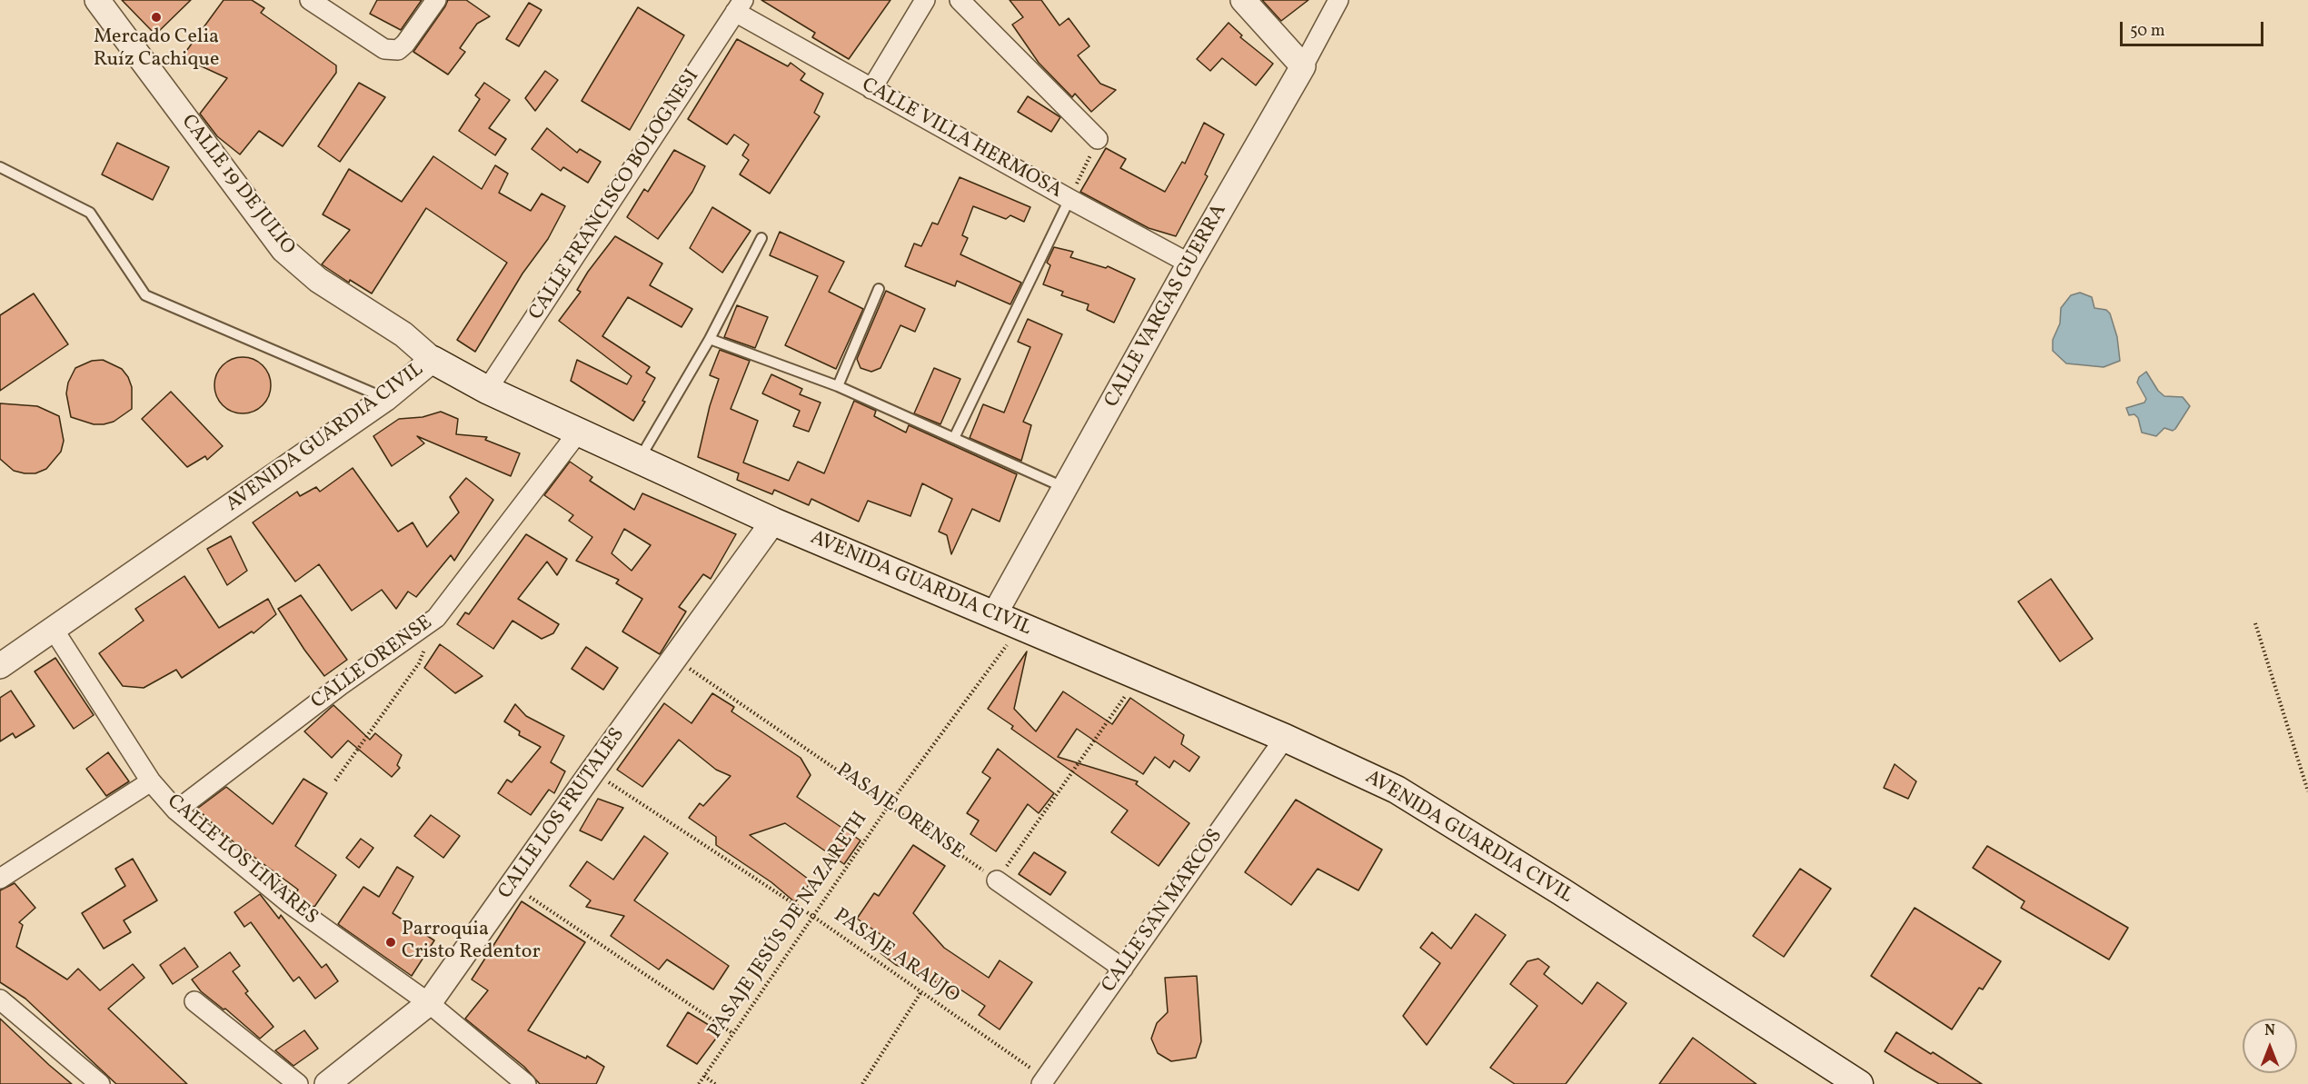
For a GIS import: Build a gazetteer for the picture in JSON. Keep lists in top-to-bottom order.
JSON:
{
  "streets": {
    "main road": ["AVENIDA GUARDIA CIVIL"],
    "street": [
      "CALLE VILLA HERMOSA",
      "CALLE 19 DE JULIO",
      "CALLE FRANCISCO BOLOGNESI",
      "CALLE VARGAS GUERRA",
      "CALLE ORENSE",
      "CALLE LOS FRUTALES",
      "CALLE LOS LIÑARES",
      "CALLE SAN MARCOS"
    ],
    "path": ["PASAJE ORENSE", "PASAJE JESÚS DE NAZARETH", "PASAJE ARAUJO"]
  },
  "crossings": [
    ["CALLE VILLA HERMOSA", "CALLE FRANCISCO BOLOGNESI"],
    ["CALLE VILLA HERMOSA", "CALLE VARGAS GUERRA"],
    ["CALLE 19 DE JULIO", "AVENIDA GUARDIA CIVIL"],
    ["CALLE FRANCISCO BOLOGNESI", "AVENIDA GUARDIA CIVIL"],
    ["CALLE VARGAS GUERRA", "AVENIDA GUARDIA CIVIL"],
    ["AVENIDA GUARDIA CIVIL", "CALLE ORENSE"],
    ["AVENIDA GUARDIA CIVIL", "CALLE LOS FRUTALES"],
    ["AVENIDA GUARDIA CIVIL", "CALLE LOS LIÑARES"],
    ["AVENIDA GUARDIA CIVIL", "CALLE SAN MARCOS"],
    ["AVENIDA GUARDIA CIVIL", "PASAJE JESÚS DE NAZARETH"],
    ["CALLE ORENSE", "CALLE LOS LIÑARES"],
    ["PASAJE ORENSE", "CALLE LOS FRUTALES"],
    ["PASAJE ORENSE", "PASAJE JESÚS DE NAZARETH"],
    ["CALLE LOS FRUTALES", "CALLE LOS LIÑARES"],
    ["CALLE LOS FRUTALES", "PASAJE ARAUJO"],
    ["CALLE SAN MARCOS", "PASAJE ARAUJO"],
    ["PASAJE JESÚS DE NAZARETH", "PASAJE ARAUJO"]
  ],
  "places": ["Mercado Celia Ruíz Cachique", "Parroquia Cristo Redentor"],
  "scale_bar": "50 m",
  "north": "top"
}
